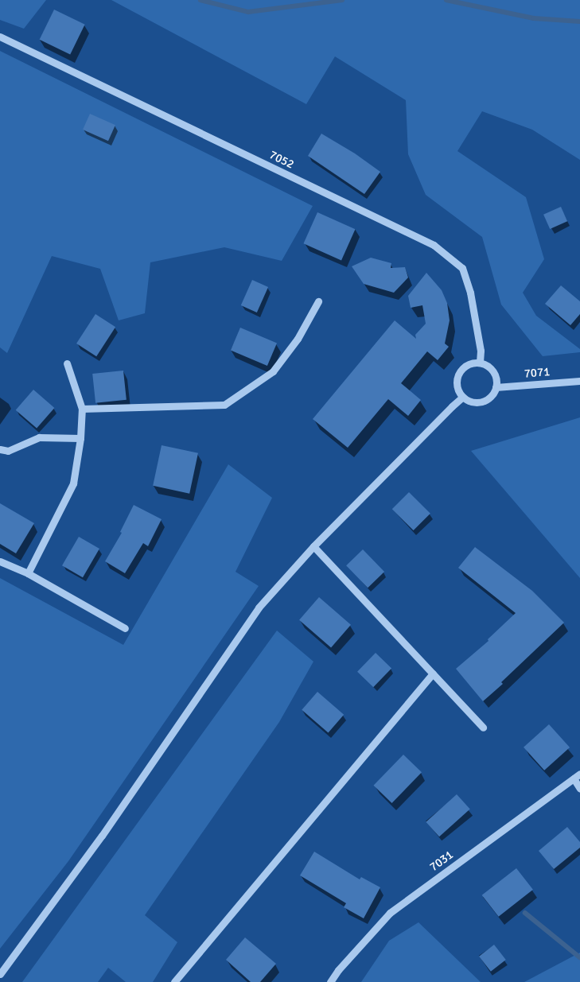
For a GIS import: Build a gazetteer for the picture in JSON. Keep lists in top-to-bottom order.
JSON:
{
  "streets": {
    "street": ["7052", "7071", "7031"]
  },
  "crossings": [
    ["7052", "7071"]
  ]
}
